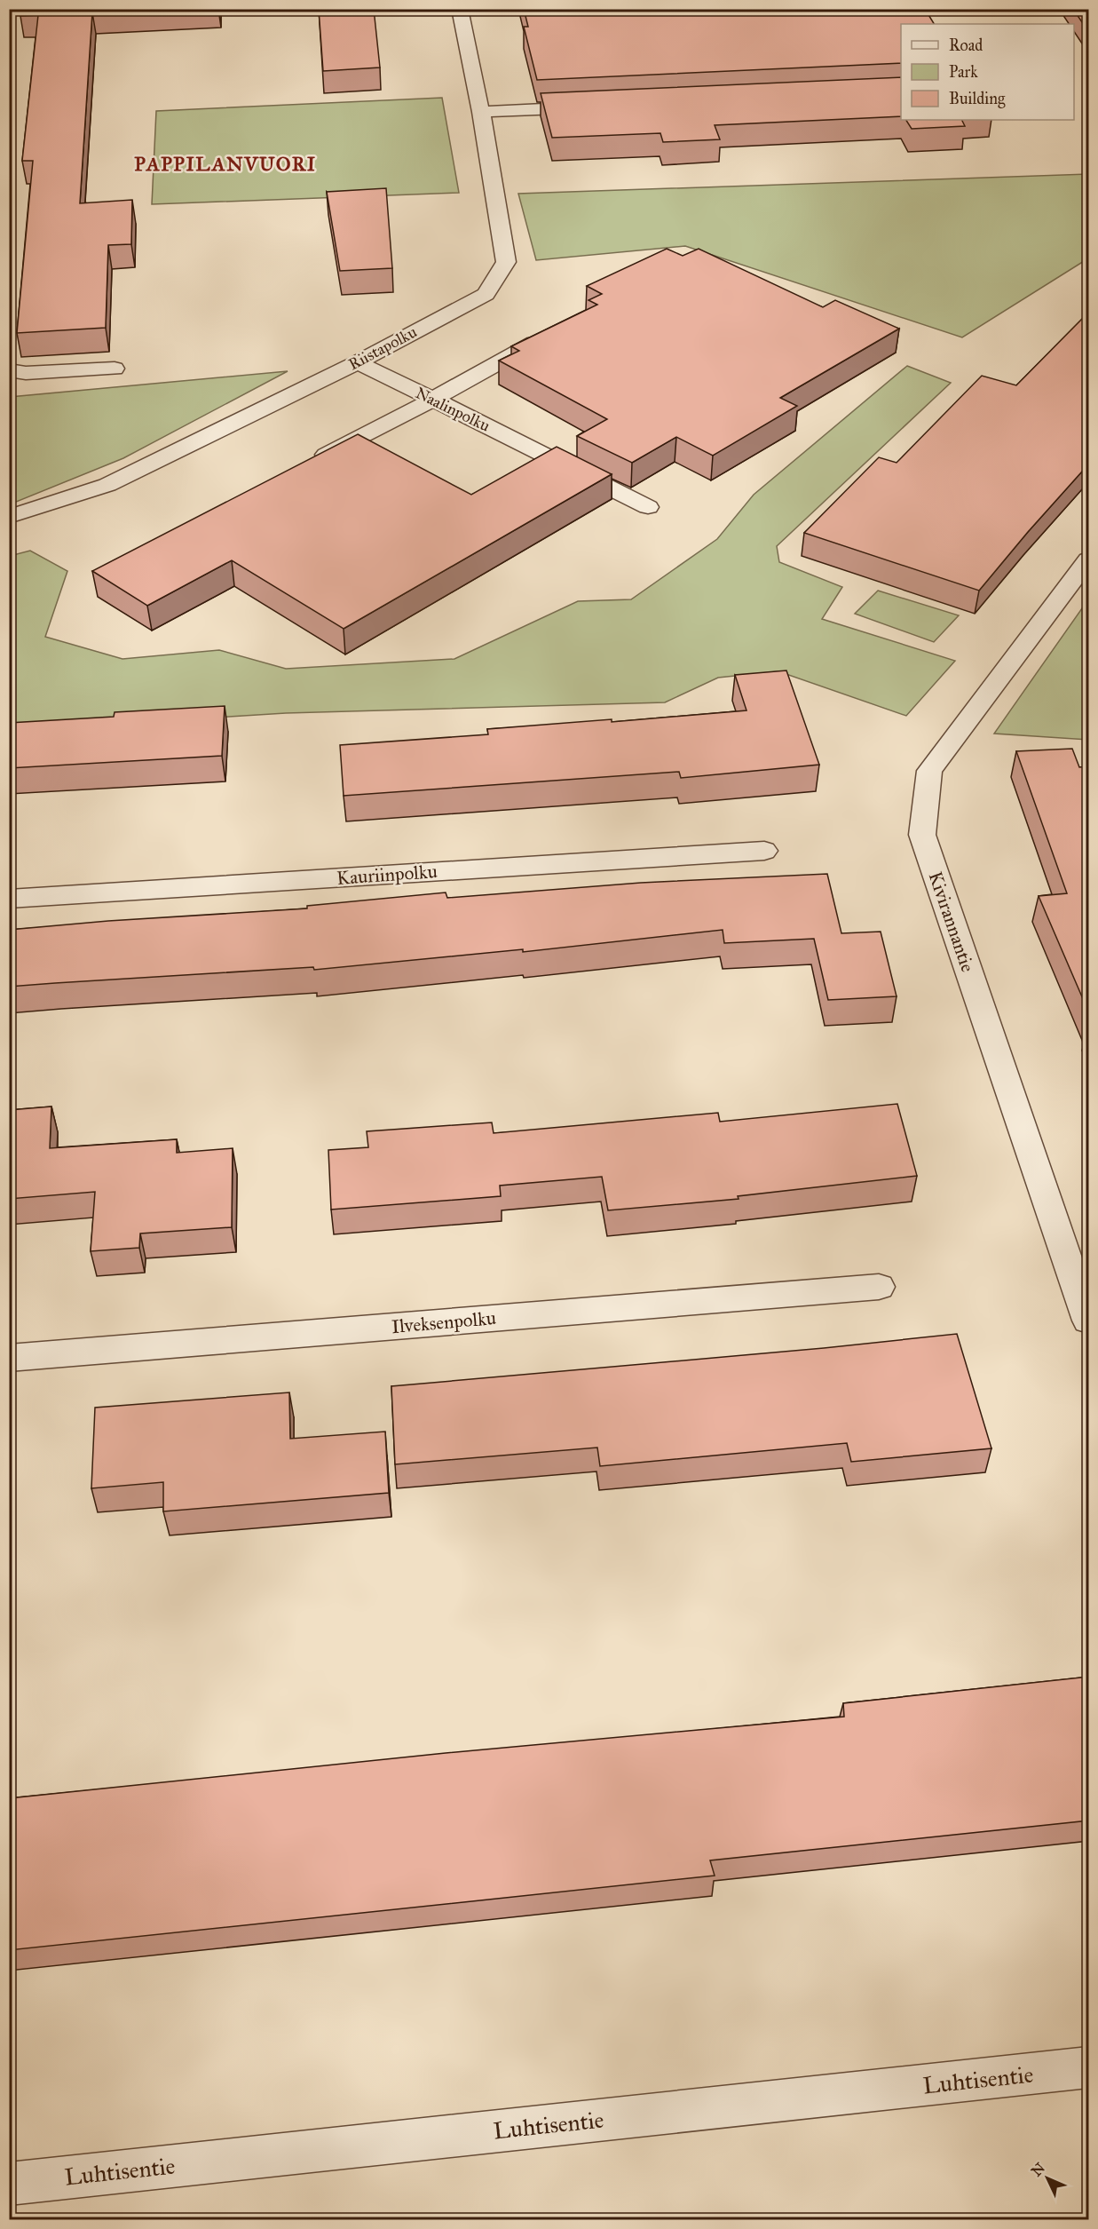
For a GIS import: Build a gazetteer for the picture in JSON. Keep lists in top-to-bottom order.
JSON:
{
  "streets": {
    "street": [
      "Riistapolku",
      "Naalinpolku",
      "Kauriinpolku",
      "Kivirannantie",
      "Ilveksenpolku",
      "Luhtisentie"
    ]
  },
  "crossings": [
    ["Riistapolku", "Naalinpolku"]
  ],
  "districts": ["PAPPILANVUORI"],
  "legend": ["Road", "Park", "Building"],
  "north": "top left"
}
